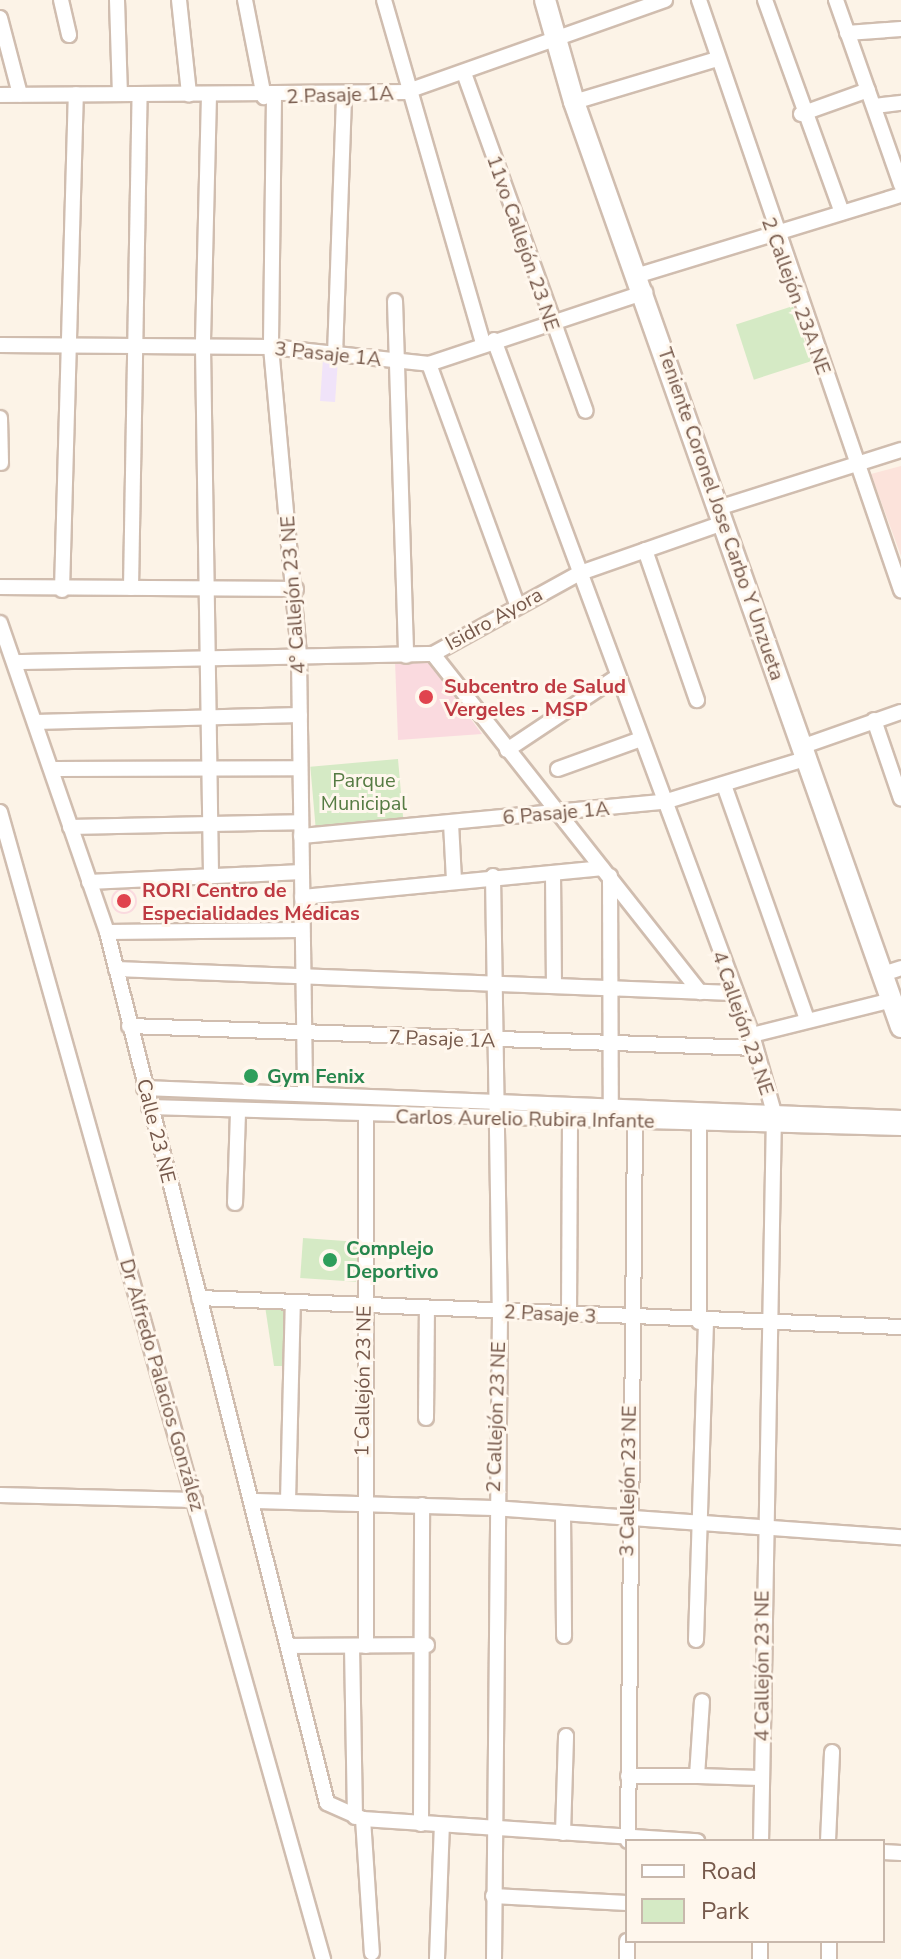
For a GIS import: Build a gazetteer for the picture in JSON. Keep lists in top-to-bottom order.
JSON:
{
  "streets": {
    "street": [
      "2 Pasaje 1A",
      "11vo Callejón 23 NE",
      "2 Callejón 23A NE",
      "3 Pasaje 1A",
      "Teniente Coronel Jose Carbo Y Unzueta",
      "4° Callejón 23 NE",
      "Isidro Ayora",
      "6 Pasaje 1A",
      "4 Callejón 23 NE",
      "7 Pasaje 1A",
      "Carlos Aurelio Rubira Infante",
      "Calle 23 NE",
      "2 Pasaje 3",
      "1 Callejón 23 NE",
      "Dr Alfredo Palacios González",
      "2 Callejón 23 NE",
      "3 Callejón 23 NE"
    ]
  },
  "crossings": [
    ["2 Pasaje 1A", "11vo Callejón 23 NE"],
    ["2 Pasaje 1A", "Teniente Coronel Jose Carbo Y Unzueta"],
    ["2 Pasaje 1A", "4° Callejón 23 NE"],
    ["2 Pasaje 1A", "4 Callejón 23 NE"],
    ["11vo Callejón 23 NE", "3 Pasaje 1A"],
    ["2 Callejón 23A NE", "3 Pasaje 1A"],
    ["2 Callejón 23A NE", "Isidro Ayora"],
    ["3 Pasaje 1A", "Teniente Coronel Jose Carbo Y Unzueta"],
    ["3 Pasaje 1A", "4° Callejón 23 NE"],
    ["3 Pasaje 1A", "4 Callejón 23 NE"],
    ["Teniente Coronel Jose Carbo Y Unzueta", "Isidro Ayora"],
    ["Teniente Coronel Jose Carbo Y Unzueta", "6 Pasaje 1A"],
    ["Teniente Coronel Jose Carbo Y Unzueta", "7 Pasaje 1A"],
    ["4° Callejón 23 NE", "Isidro Ayora"],
    ["4° Callejón 23 NE", "6 Pasaje 1A"],
    ["4° Callejón 23 NE", "7 Pasaje 1A"],
    ["4° Callejón 23 NE", "Carlos Aurelio Rubira Infante"],
    ["Isidro Ayora", "4 Callejón 23 NE"],
    ["Isidro Ayora", "Calle 23 NE"],
    ["6 Pasaje 1A", "4 Callejón 23 NE"],
    ["6 Pasaje 1A", "Calle 23 NE"],
    ["4 Callejón 23 NE", "7 Pasaje 1A"],
    ["4 Callejón 23 NE", "Carlos Aurelio Rubira Infante"],
    ["4 Callejón 23 NE", "2 Pasaje 3"],
    ["7 Pasaje 1A", "Calle 23 NE"],
    ["7 Pasaje 1A", "2 Callejón 23 NE"],
    ["Carlos Aurelio Rubira Infante", "Calle 23 NE"],
    ["Carlos Aurelio Rubira Infante", "1 Callejón 23 NE"],
    ["Carlos Aurelio Rubira Infante", "2 Callejón 23 NE"],
    ["Carlos Aurelio Rubira Infante", "3 Callejón 23 NE"],
    ["Calle 23 NE", "2 Pasaje 3"],
    ["Calle 23 NE", "1 Callejón 23 NE"],
    ["2 Pasaje 3", "1 Callejón 23 NE"],
    ["2 Pasaje 3", "2 Callejón 23 NE"],
    ["2 Pasaje 3", "3 Callejón 23 NE"]
  ],
  "parks": ["Parque Municipal"],
  "places": [
    "Subcentro de Salud Vergeles - MSP",
    "RORI Centro de Especialidades Médicas",
    "Gym Fenix",
    "Complejo Deportivo"
  ],
  "legend": ["Road", "Park"]
}
